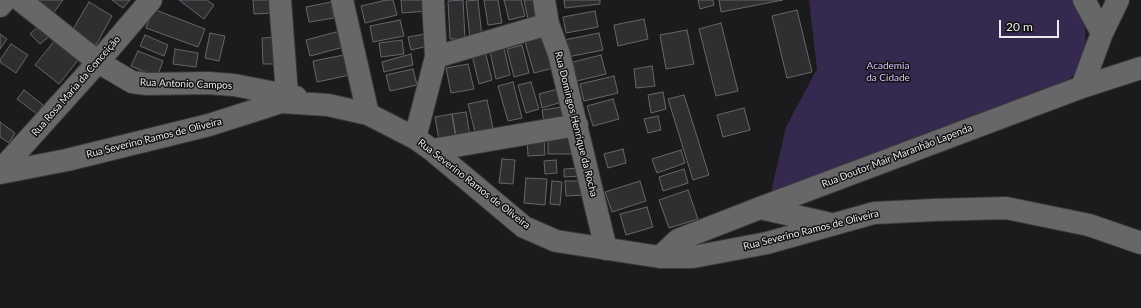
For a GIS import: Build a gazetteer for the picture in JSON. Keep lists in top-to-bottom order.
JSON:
{
  "streets": {
    "street": [
      "Rua Antonio Campos",
      "Rua Rosa Maria da Conceição",
      "Rua Domingos Henrique da Rocha",
      "Rua Severino Ramos de Oliveira",
      "Rua Doutor Mair Maranhão Lapenda"
    ]
  },
  "crossings": [
    ["Rua Antonio Campos", "Rua Rosa Maria da Conceição"],
    ["Rua Antonio Campos", "Rua Severino Ramos de Oliveira"],
    ["Rua Rosa Maria da Conceição", "Rua Severino Ramos de Oliveira"],
    ["Rua Domingos Henrique da Rocha", "Rua Severino Ramos de Oliveira"],
    ["Rua Severino Ramos de Oliveira", "Rua Doutor Mair Maranhão Lapenda"]
  ],
  "parks": ["Academia da Cidade"],
  "scale_bar": "20 m"
}
